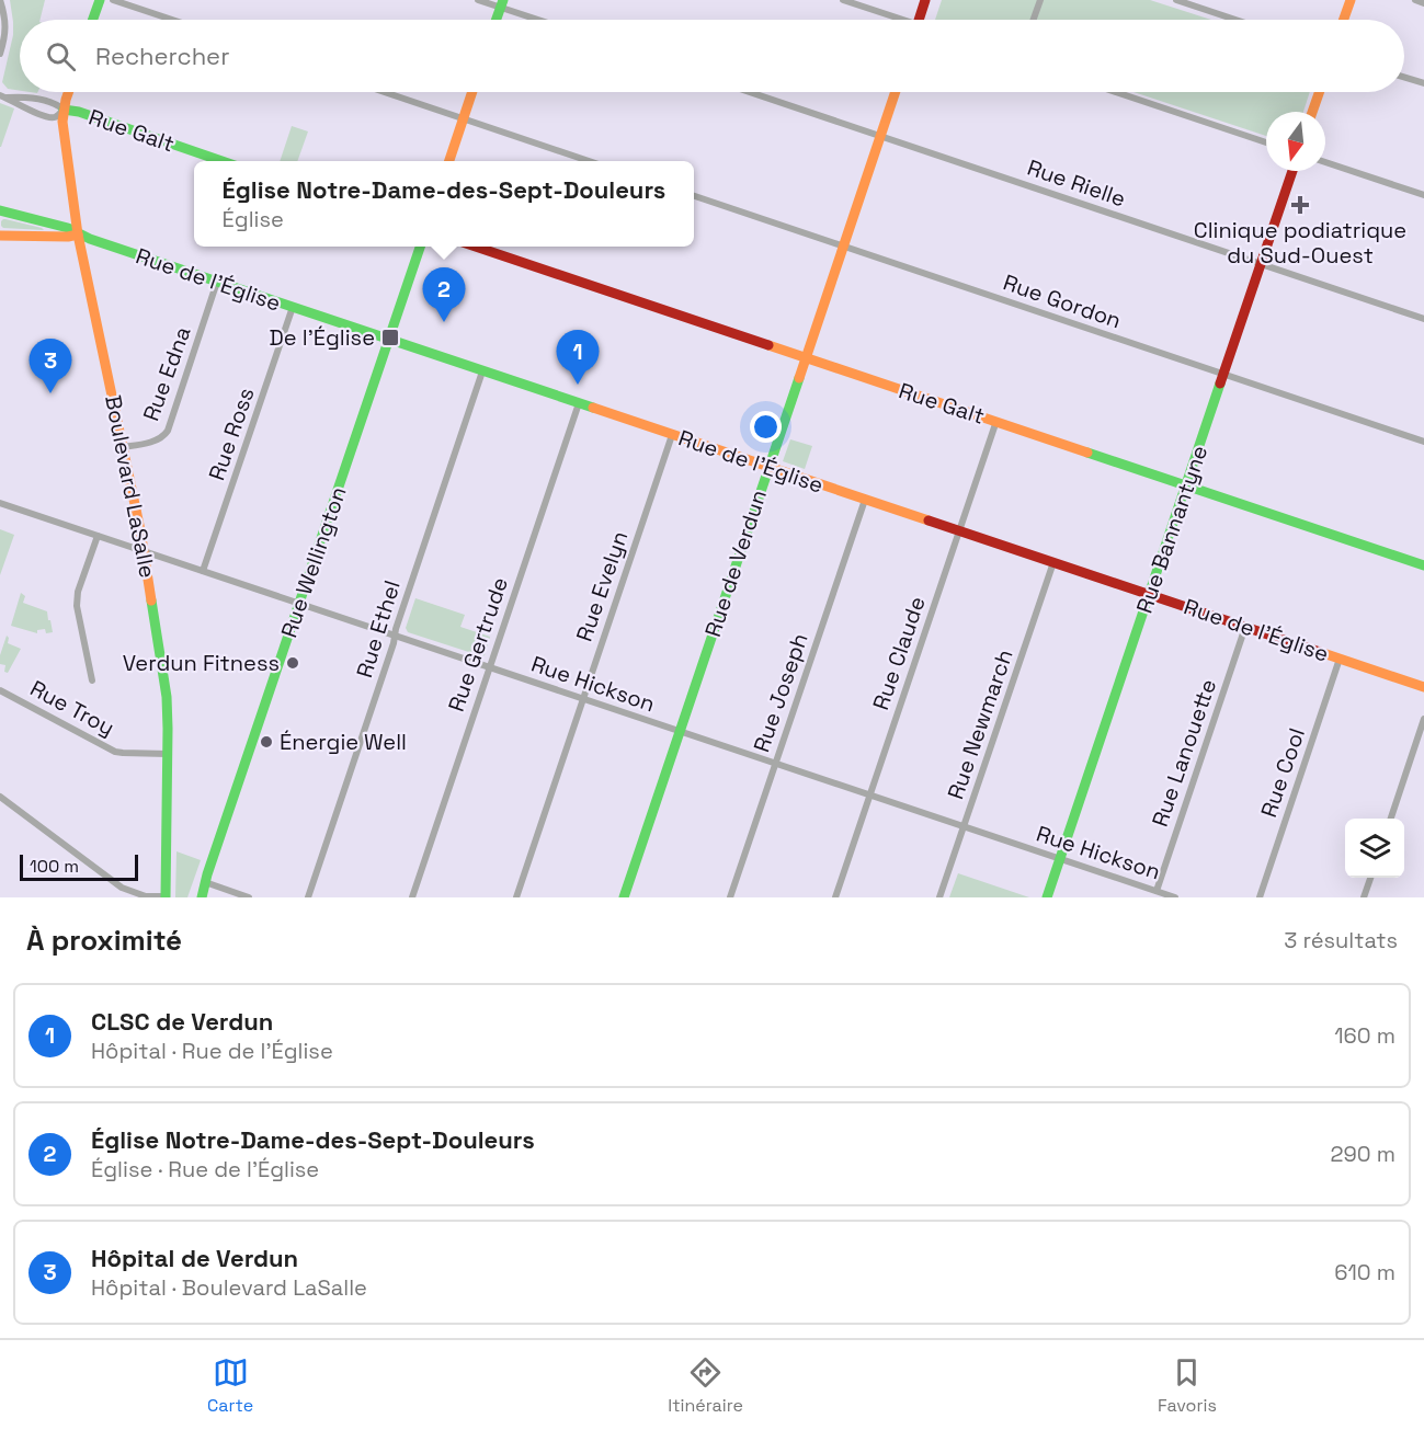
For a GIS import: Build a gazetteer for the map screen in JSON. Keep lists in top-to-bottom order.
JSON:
{
  "streets": {
    "main road": [
      "Rue Galt",
      "Rue de l'Église",
      "Boulevard LaSalle",
      "Rue Bannantyne",
      "Rue Wellington",
      "Rue de Verdun"
    ],
    "street": [
      "Rue Rielle",
      "Rue Gordon",
      "Rue Edna",
      "Rue Ross",
      "Rue Evelyn",
      "Rue Ethel",
      "Rue Gertrude",
      "Rue Claude",
      "Rue Hickson",
      "Rue Joseph",
      "Rue Troy",
      "Rue Newmarch",
      "Rue Lanouette",
      "Rue Cool"
    ]
  },
  "crossings": [
    ["Rue Galt", "Boulevard LaSalle"],
    ["Rue Galt", "Rue Bannantyne"],
    ["Rue Galt", "Rue de Verdun"],
    ["Rue Galt", "Rue Claude"],
    ["Rue Rielle", "Rue Bannantyne"],
    ["Rue Rielle", "Rue de Verdun"],
    ["Rue de l'Église", "Rue Edna"],
    ["Rue de l'Église", "Rue Ross"],
    ["Rue de l'Église", "Boulevard LaSalle"],
    ["Rue de l'Église", "Rue Bannantyne"],
    ["Rue de l'Église", "Rue Wellington"],
    ["Rue de l'Église", "Rue de Verdun"],
    ["Rue de l'Église", "Rue Evelyn"],
    ["Rue de l'Église", "Rue Ethel"],
    ["Rue de l'Église", "Rue Gertrude"],
    ["Rue de l'Église", "Rue Claude"],
    ["Rue de l'Église", "Rue Joseph"],
    ["Rue de l'Église", "Rue Newmarch"],
    ["Rue de l'Église", "Rue Lanouette"],
    ["Rue de l'Église", "Rue Cool"],
    ["Rue Gordon", "Rue Bannantyne"],
    ["Rue Gordon", "Rue de Verdun"],
    ["Rue Edna", "Boulevard LaSalle"],
    ["Rue Ross", "Rue Hickson"],
    ["Boulevard LaSalle", "Rue Hickson"],
    ["Boulevard LaSalle", "Rue Troy"],
    ["Rue Bannantyne", "Rue Hickson"],
    ["Rue Wellington", "Rue Hickson"],
    ["Rue de Verdun", "Rue Hickson"],
    ["Rue Evelyn", "Rue Hickson"],
    ["Rue Ethel", "Rue Hickson"],
    ["Rue Gertrude", "Rue Hickson"],
    ["Rue Claude", "Rue Hickson"],
    ["Rue Hickson", "Rue Joseph"],
    ["Rue Hickson", "Rue Newmarch"],
    ["Rue Hickson", "Rue Lanouette"]
  ],
  "places": {
    "health": ["Clinique podiatrique du Sud-Ouest"],
    "transit": ["De l'Église"],
    "other": ["Verdun Fitness", "Énergie Well"]
  },
  "scale_bar": "100 m",
  "north": "bottom",
  "page": {
    "search": "Rechercher",
    "popup": ["Église Notre-Dame-des-Sept-Douleurs", "Église"],
    "pins": ["2", "1", "3"],
    "scale": "100 m",
    "heading": ["À proximité", "3 résultats"],
    "list": [
      {
        "mark": "1",
        "name": "CLSC de Verdun",
        "note": "Hôpital · Rue de l'Église",
        "value": "160 m"
      },
      {
        "mark": "2",
        "name": "Église Notre-Dame-des-Sept-Douleurs",
        "note": "Église · Rue de l'Église",
        "value": "290 m"
      },
      {
        "mark": "3",
        "name": "Hôpital de Verdun",
        "note": "Hôpital · Boulevard LaSalle",
        "value": "610 m"
      }
    ],
    "nav": ["Carte", "Itinéraire", "Favoris"]
  }
}
